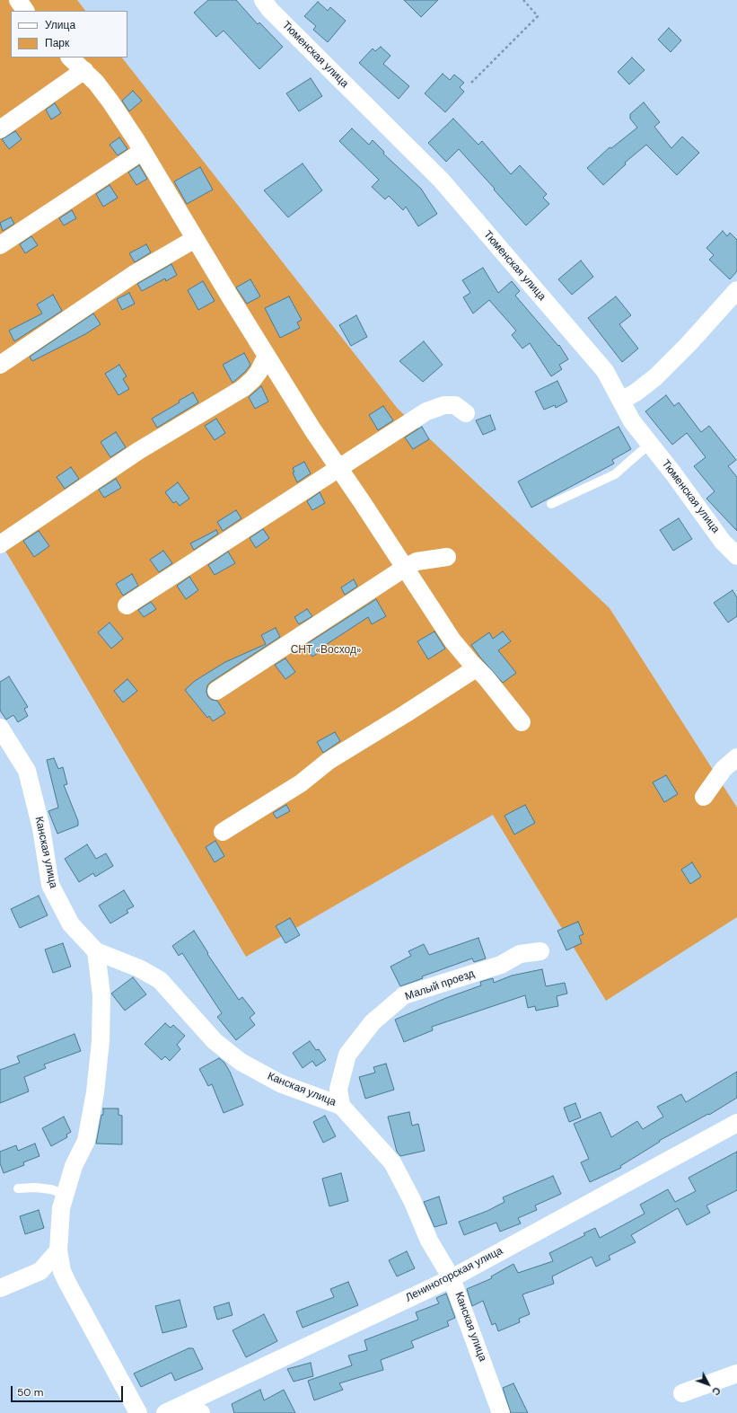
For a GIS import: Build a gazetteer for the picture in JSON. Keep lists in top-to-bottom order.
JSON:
{
  "streets": {
    "street": [
      "Тюменская улица",
      "Канская улица",
      "Малый проезд",
      "Лениногорская улица"
    ]
  },
  "crossings": [
    ["Канская улица", "Малый проезд"],
    ["Канская улица", "Лениногорская улица"]
  ],
  "parks": ["СНТ «Восход»"],
  "legend": ["Улица", "Парк"],
  "scale_bar": "50 m",
  "north": "bottom right"
}
